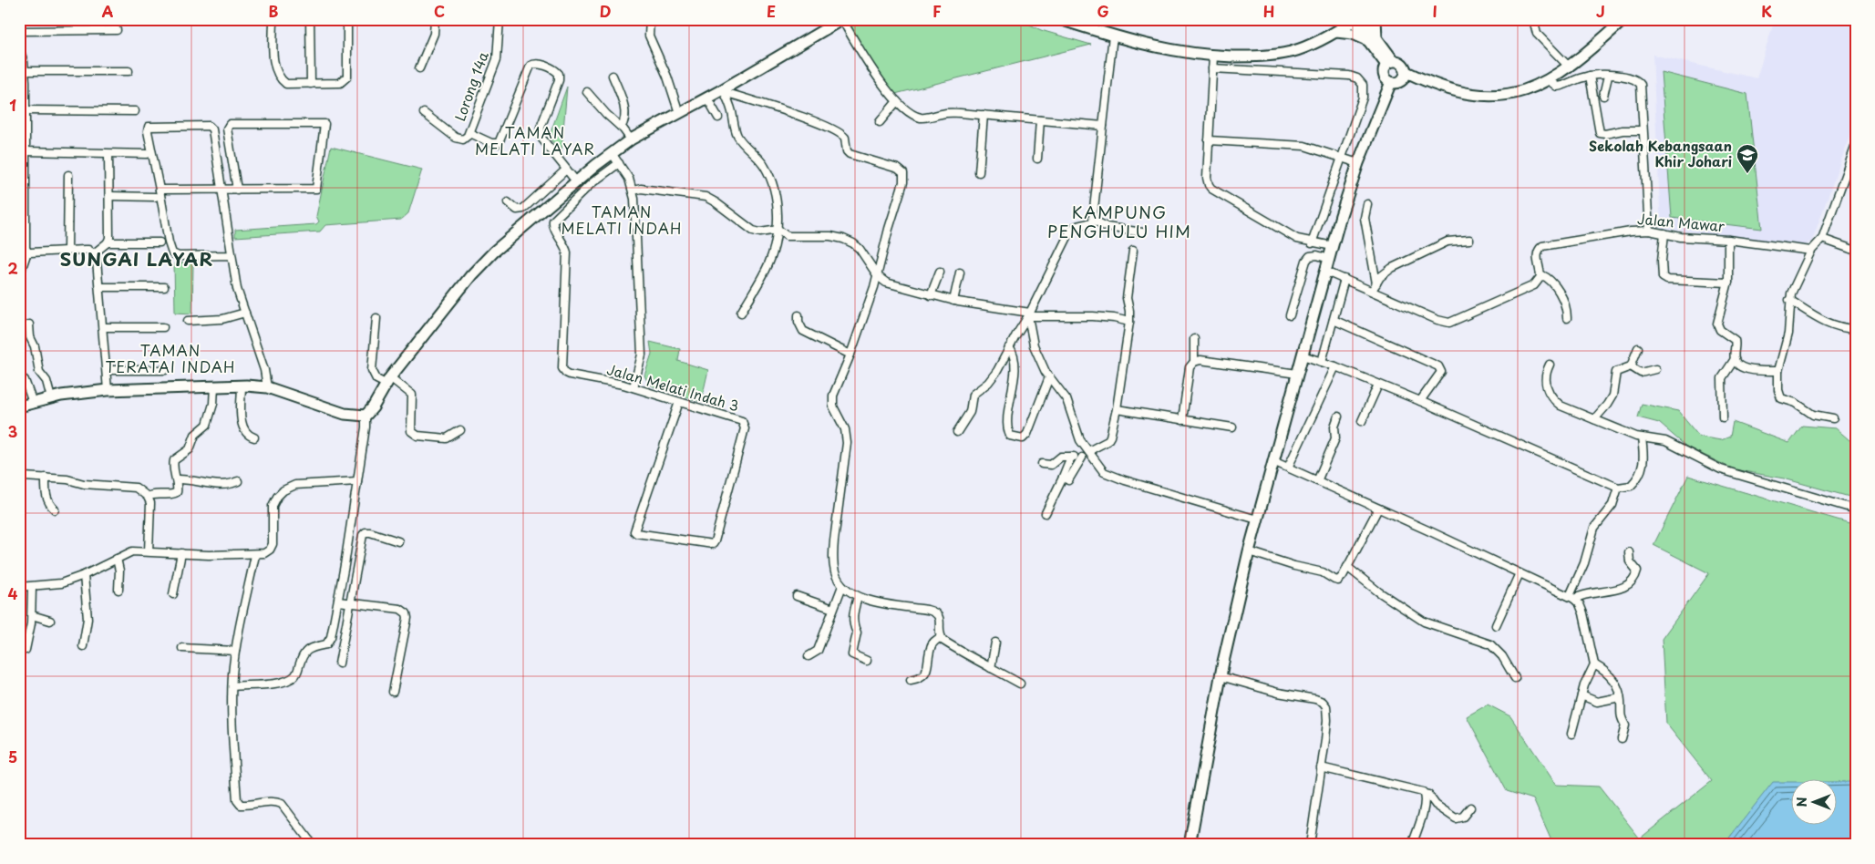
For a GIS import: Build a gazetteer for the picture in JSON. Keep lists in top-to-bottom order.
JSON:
{
  "streets": {
    "street": ["Lorong 14a", "Jalan Mawar", "Jalan Melati Indah 3"]
  },
  "districts": [
    "TAMAN MELATI LAYAR",
    "TAMAN MELATI INDAH",
    "KAMPUNG PENGHULU HIM",
    "SUNGAI LAYAR",
    "TAMAN TERATAI INDAH"
  ],
  "places": {
    "school or university": ["Sekolah Kebangsaan Khir Johari"]
  },
  "north": "left",
  "grid": {
    "columns": [
      "A",
      "B",
      "C",
      "D",
      "E",
      "F",
      "G",
      "H",
      "I",
      "J",
      "K"
    ],
    "rows": [
      "1",
      "2",
      "3",
      "4",
      "5"
    ]
  }
}
